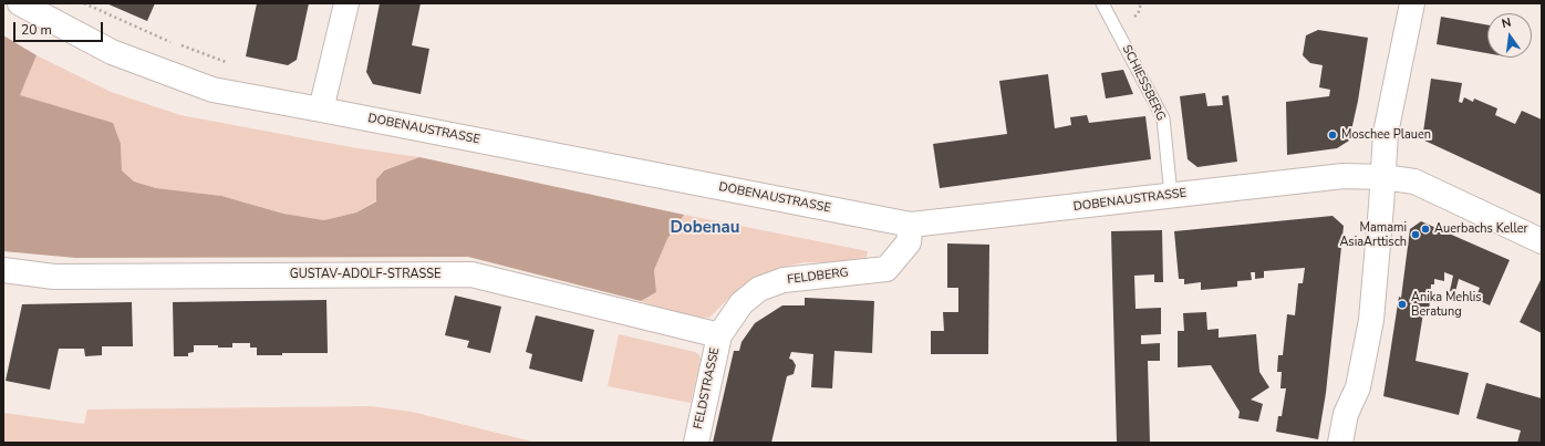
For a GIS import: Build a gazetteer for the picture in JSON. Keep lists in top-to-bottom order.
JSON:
{
  "streets": {
    "street": [
      "DOBENAUSTRASSE",
      "GUSTAV-ADOLF-STRASSE",
      "FELDBERG",
      "FELDSTRASSE"
    ],
    "lane": ["SCHIESSBERG"]
  },
  "crossings": [
    ["SCHIESSBERG", "DOBENAUSTRASSE"],
    ["DOBENAUSTRASSE", "FELDBERG"],
    ["GUSTAV-ADOLF-STRASSE", "FELDBERG"],
    ["GUSTAV-ADOLF-STRASSE", "FELDSTRASSE"],
    ["FELDBERG", "FELDSTRASSE"]
  ],
  "districts": ["Dobenau"],
  "places": [
    "Moschee Plauen",
    "Auerbachs Keller",
    "Mamami AsiaArttisch",
    "Anika Mehlis Beratung"
  ],
  "scale_bar": "20 m",
  "north": "top"
}
